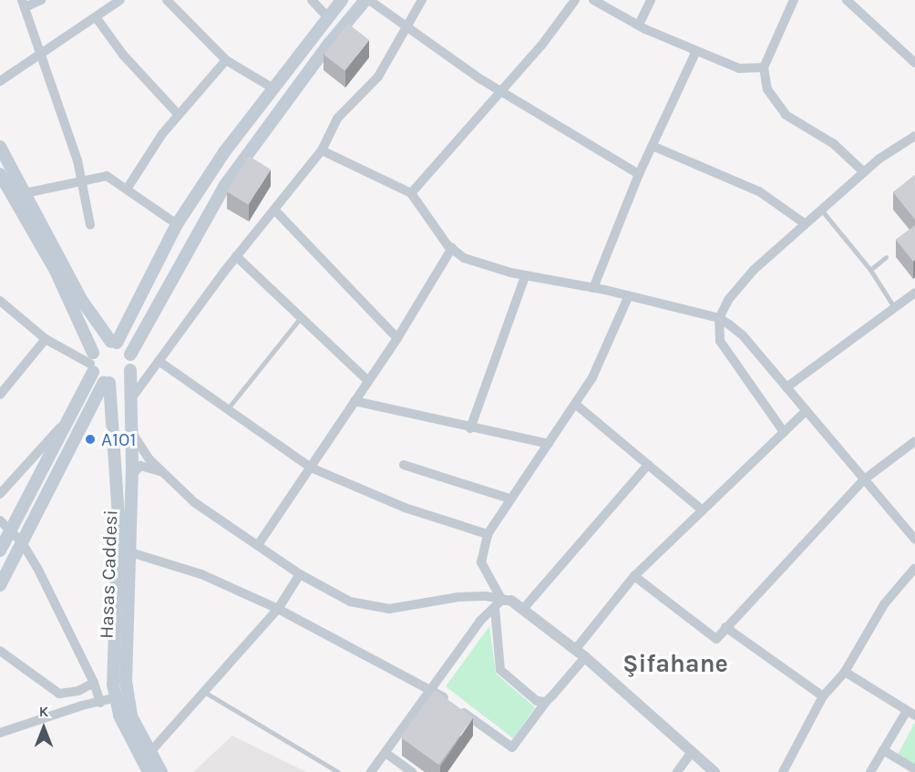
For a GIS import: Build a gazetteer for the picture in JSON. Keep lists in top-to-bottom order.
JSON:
{
  "streets": {
    "main road": ["Hasas Caddesi"]
  },
  "districts": ["Şifahane"],
  "places": ["A101"],
  "north": "top"
}
